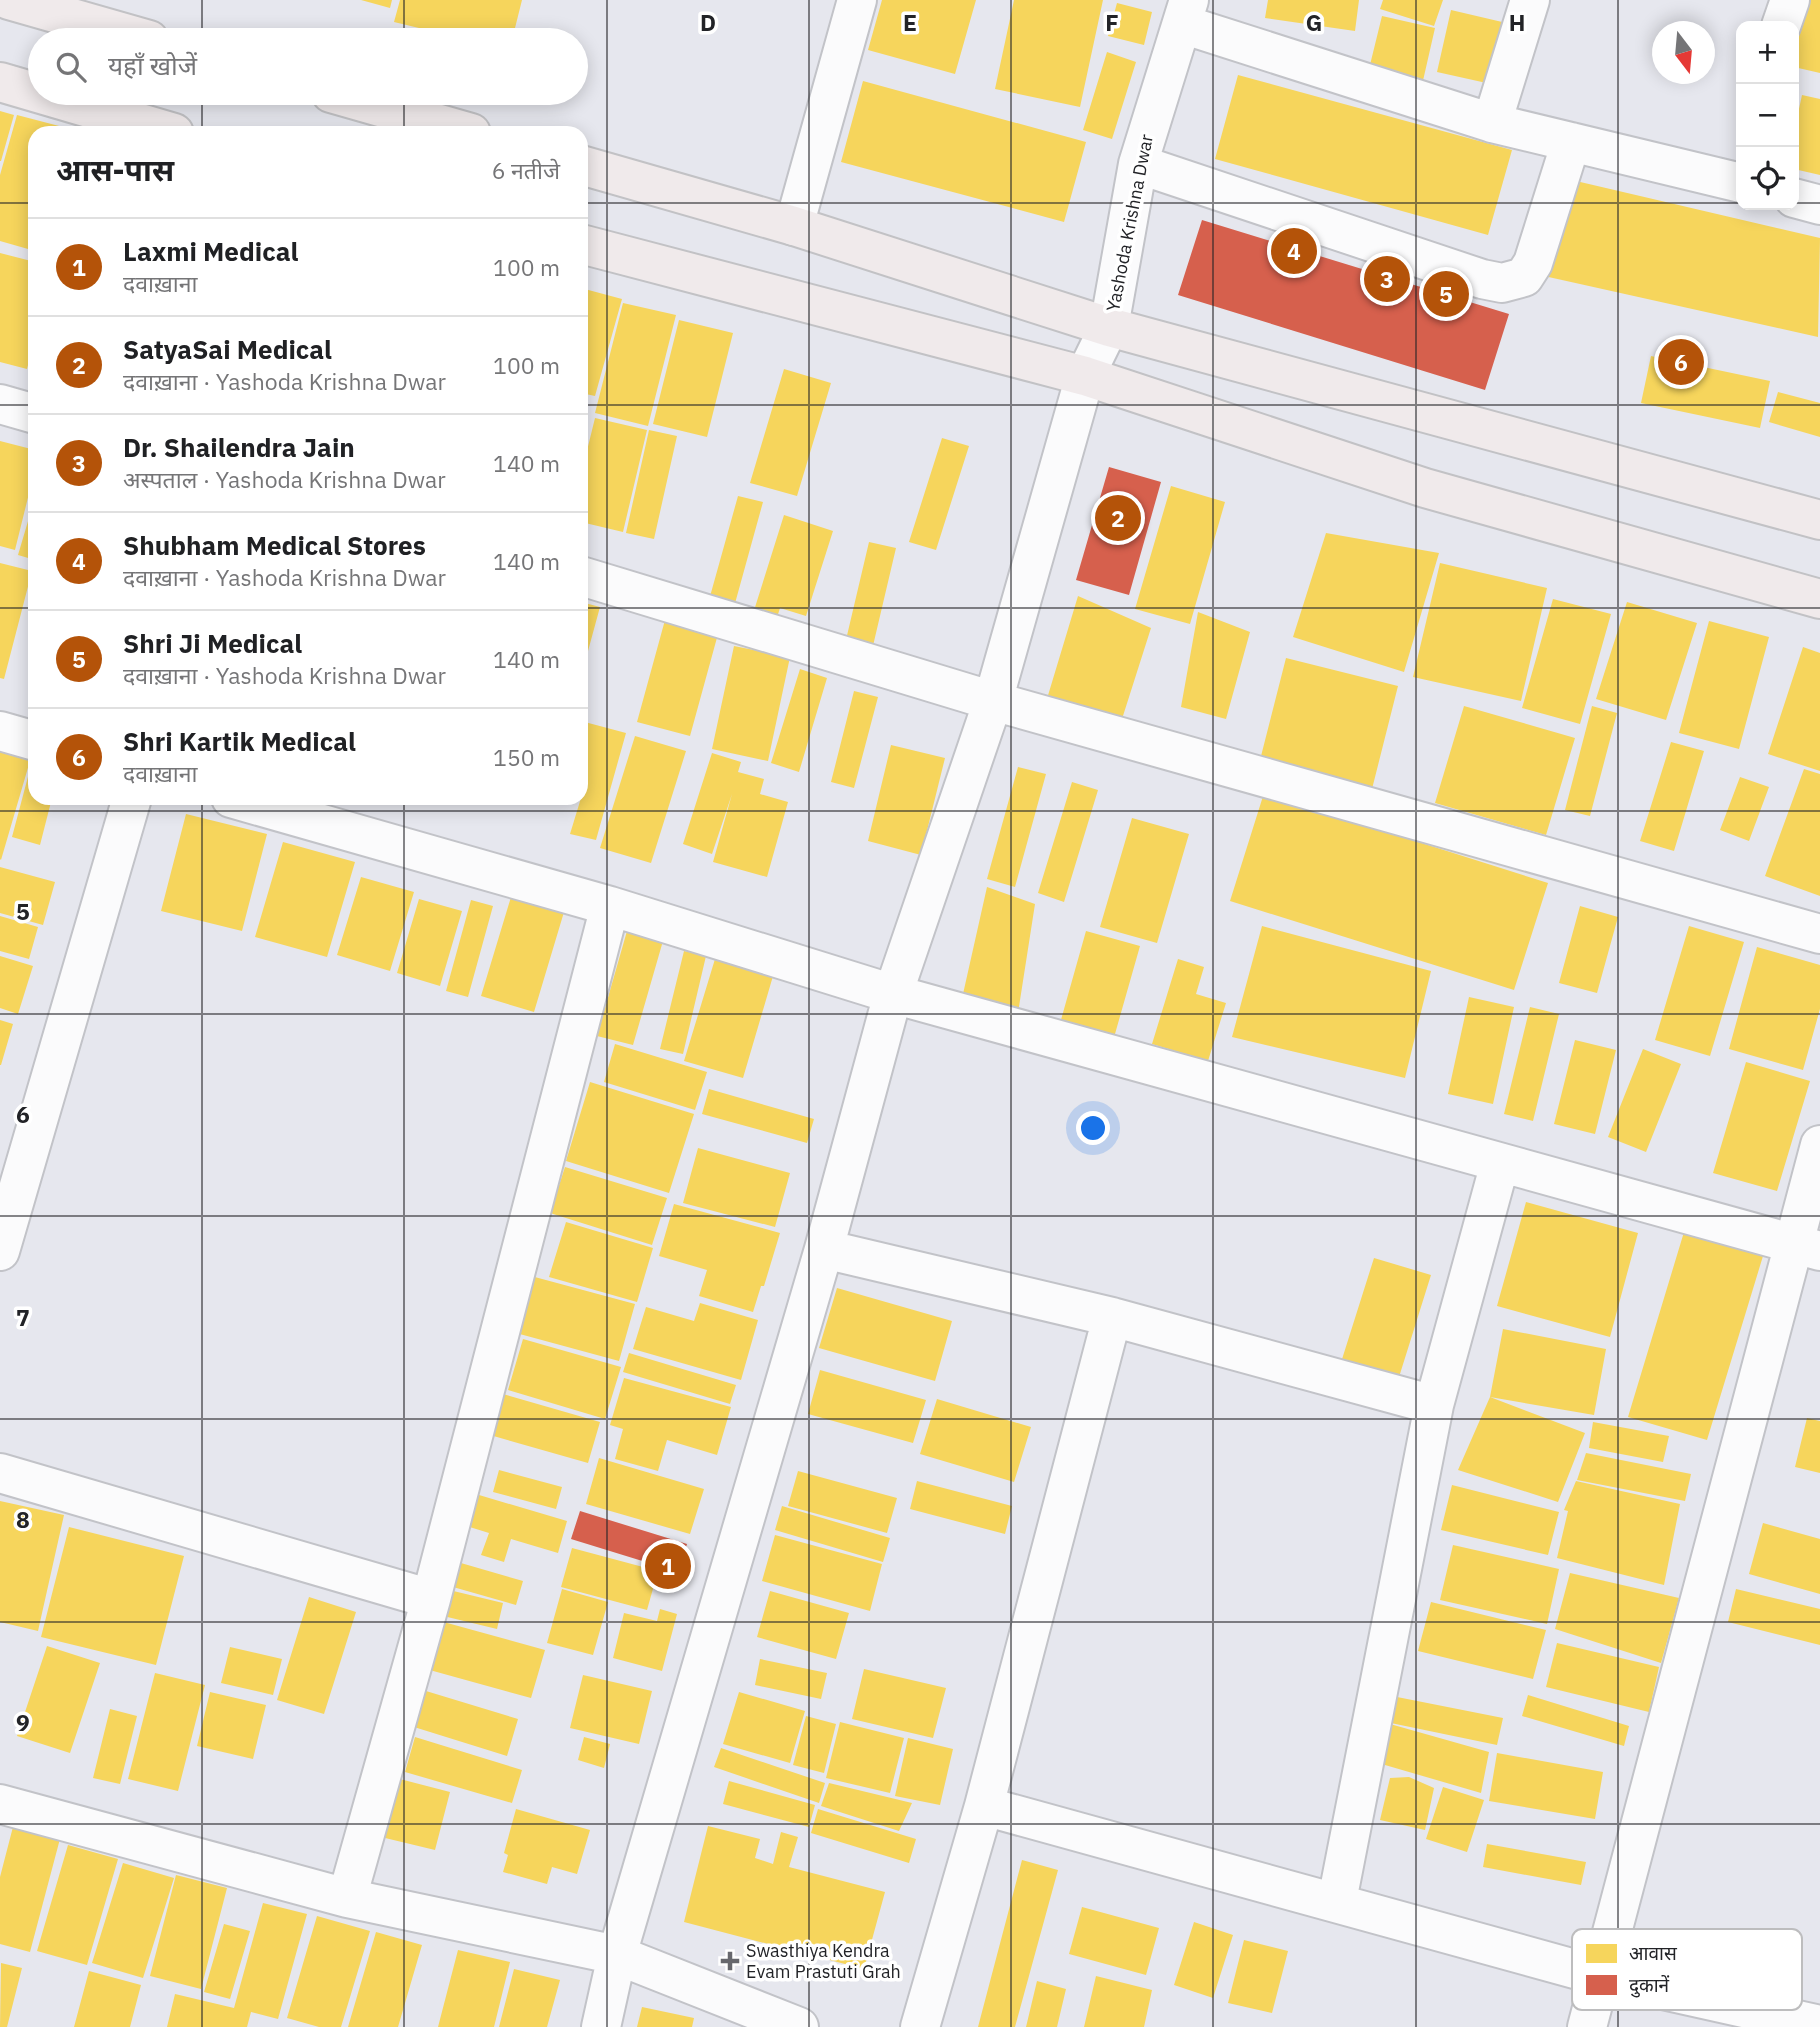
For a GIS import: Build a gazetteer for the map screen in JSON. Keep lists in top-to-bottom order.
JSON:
{
  "streets": {
    "street": ["Yashoda Krishna Dwar"]
  },
  "places": {
    "health": ["Swasthiya Kendra Evam Prastuti Grah"]
  },
  "legend": ["आवास", "दुकानें"],
  "north": "bottom",
  "page": {
    "map_buttons": ["+", "−"],
    "search": "यहाँ खोजें",
    "heading": ["आस-पास", "6 नतीजे"],
    "list": [
      {
        "mark": "1",
        "name": "Laxmi Medical",
        "note": "दवाख़ाना",
        "value": "100 m"
      },
      {
        "mark": "2",
        "name": "SatyaSai Medical",
        "note": "दवाख़ाना · Yashoda Krishna Dwar",
        "value": "100 m"
      },
      {
        "mark": "3",
        "name": "Dr. Shailendra Jain",
        "note": "अस्पताल · Yashoda Krishna Dwar",
        "value": "140 m"
      },
      {
        "mark": "4",
        "name": "Shubham Medical Stores",
        "note": "दवाख़ाना · Yashoda Krishna Dwar",
        "value": "140 m"
      },
      {
        "mark": "5",
        "name": "Shri Ji Medical",
        "note": "दवाख़ाना · Yashoda Krishna Dwar",
        "value": "140 m"
      },
      {
        "mark": "6",
        "name": "Shri Kartik Medical",
        "note": "दवाख़ाना",
        "value": "150 m"
      }
    ],
    "pins": [
      "4",
      "3",
      "5",
      "6",
      "2",
      "1"
    ]
  },
  "grid": {
    "columns": [
      "D",
      "E",
      "F",
      "G",
      "H"
    ],
    "rows": [
      "5",
      "6",
      "7",
      "8",
      "9"
    ]
  }
}
